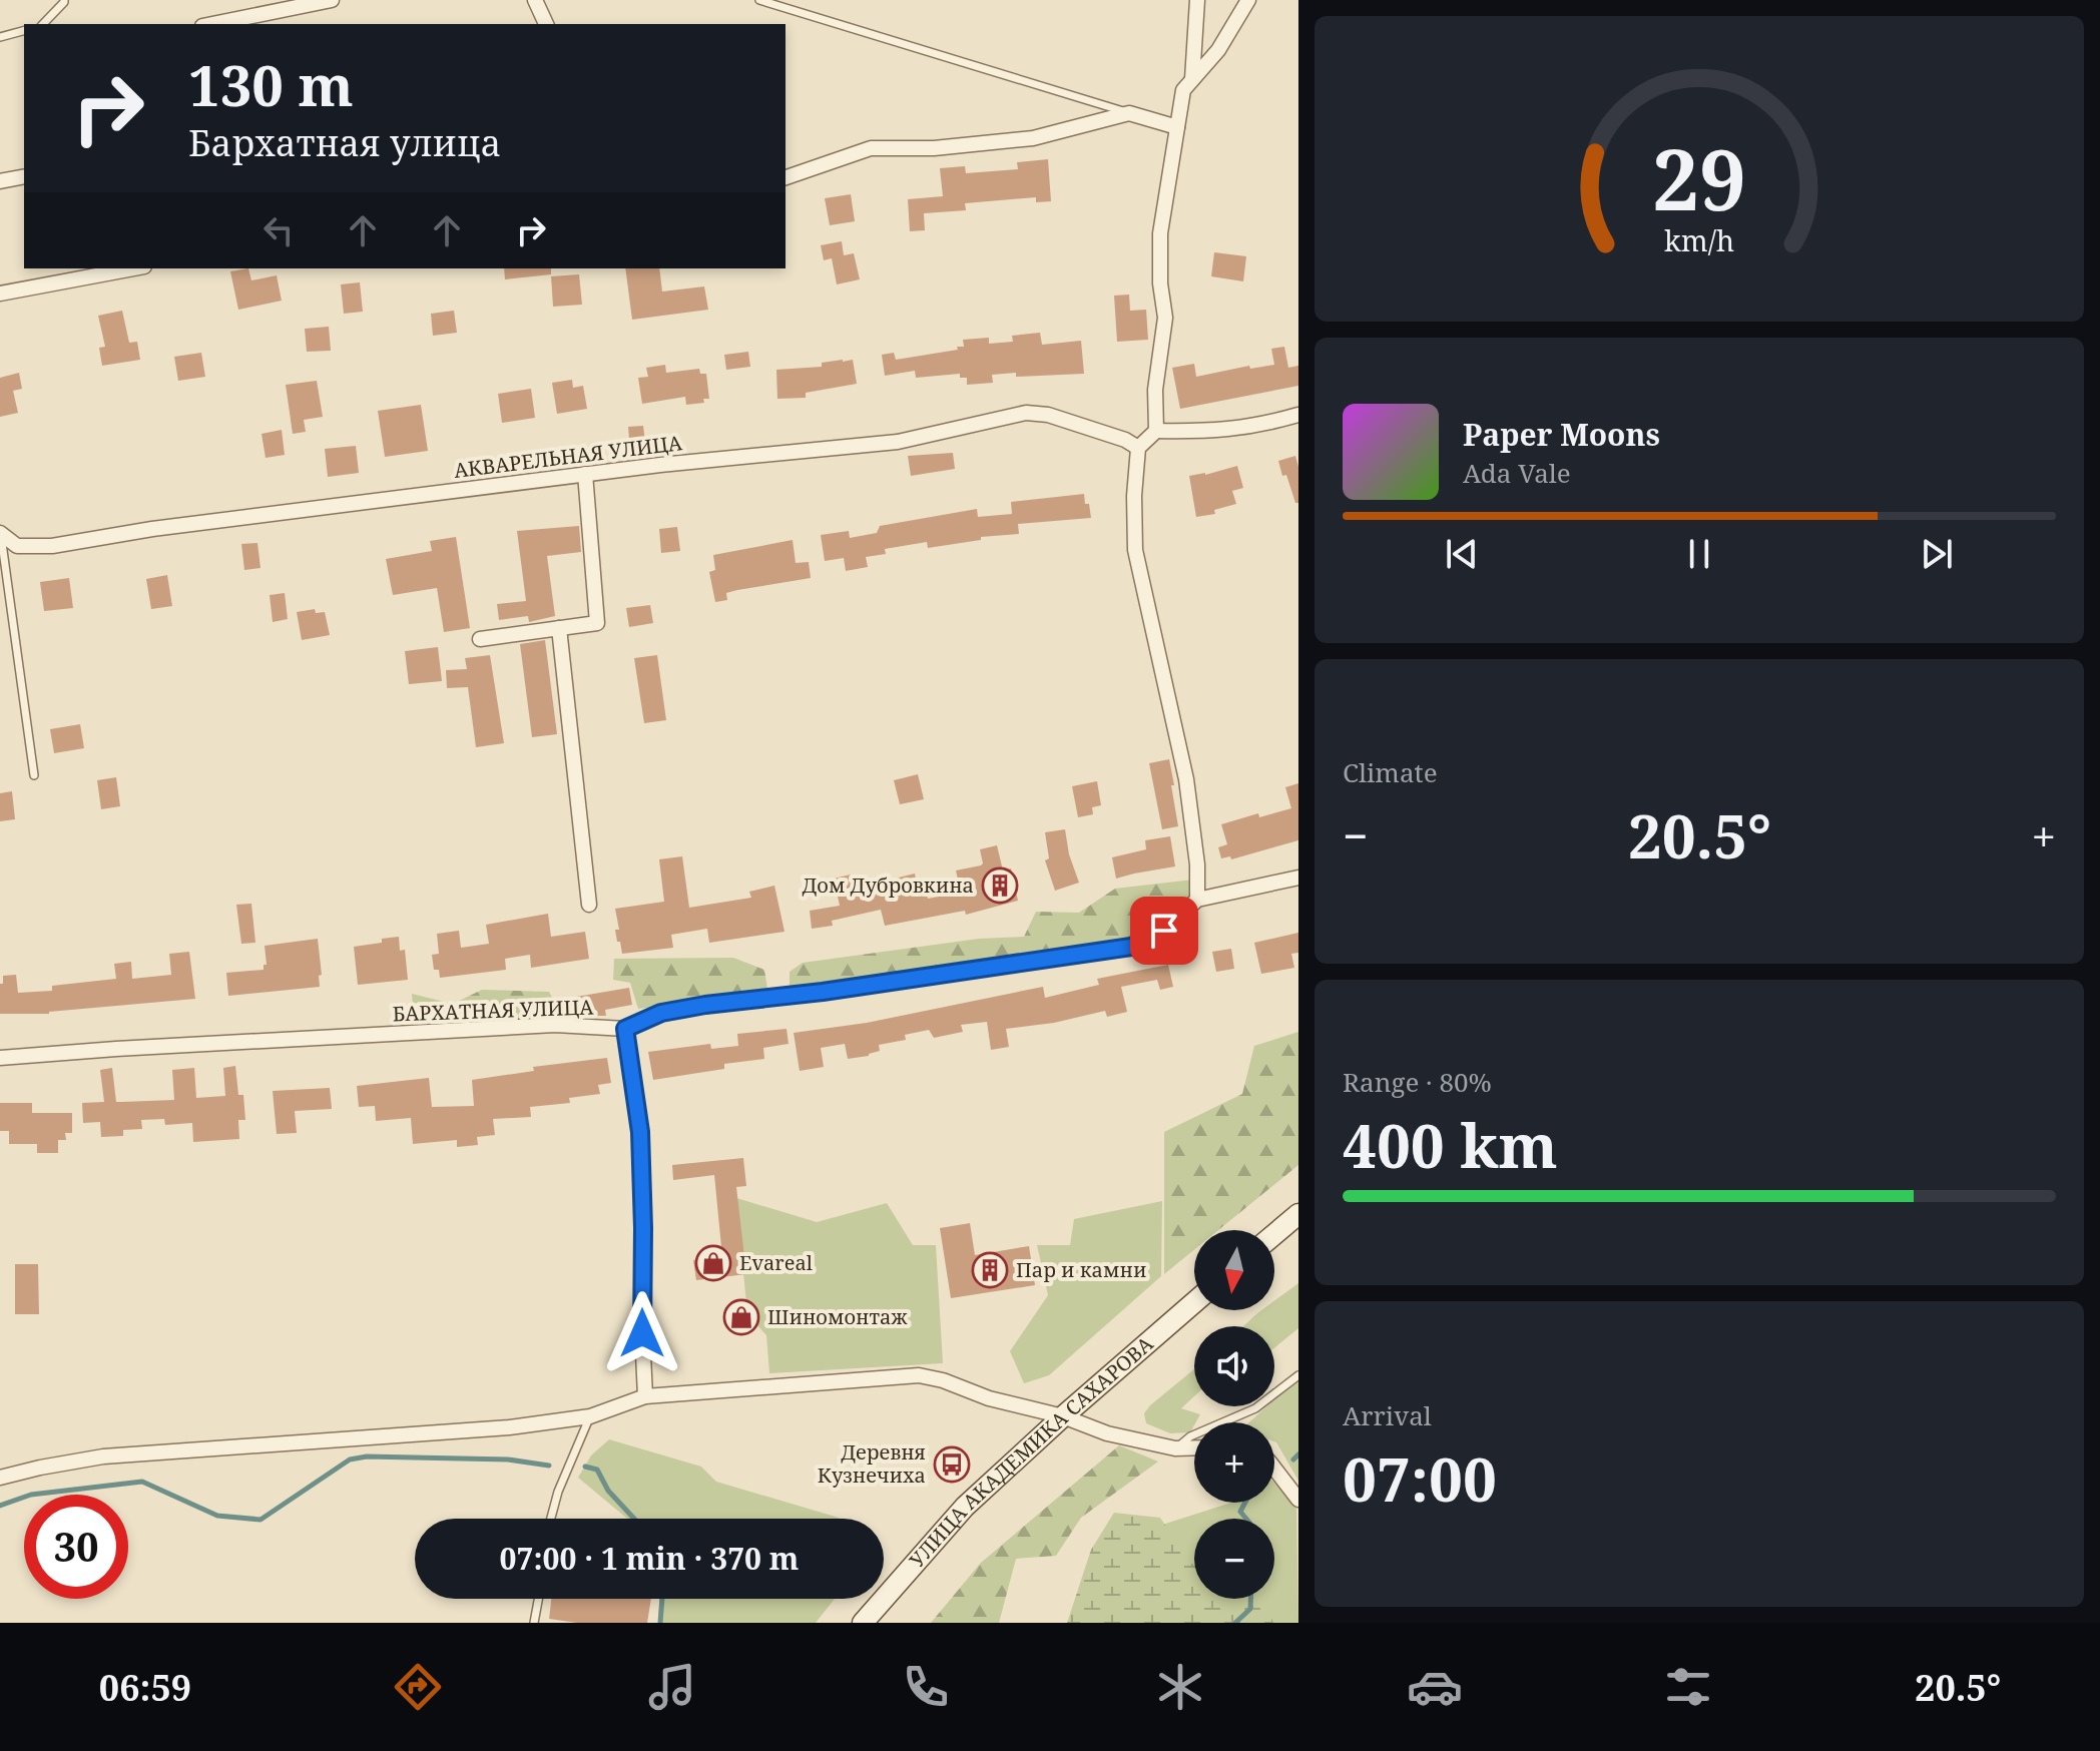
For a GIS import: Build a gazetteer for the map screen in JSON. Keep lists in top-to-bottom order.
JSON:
{
  "streets": {
    "main road": ["УЛИЦА АКАДЕМИКА САХАРОВА"],
    "street": ["АКВАРЕЛЬНАЯ УЛИЦА", "БАРХАТНАЯ УЛИЦА"]
  },
  "places": {
    "building": ["Дом Дубровкина", "Пар и камни"],
    "shop": ["Evareal", "Шиномонтаж"],
    "bus stop": ["Деревня Кузнечиха"]
  },
  "north": "bottom",
  "page": {
    "turn": ["130 m", "Бархатная улица"],
    "song": ["Paper Moons", "Ada Vale"],
    "tile": [
      "Climate",
      ["Range · 80%", "400 km"],
      ["Arrival", "07:00"]
    ],
    "heat": ["−", "20.5°", "+"],
    "map_buttons": ["+", "−"],
    "limit": "30",
    "trip": "07:00 · 1 min · 370 m",
    "tabs": ["06:59", "20.5°"],
    "gauge": ["29", "km/h"]
  }
}
